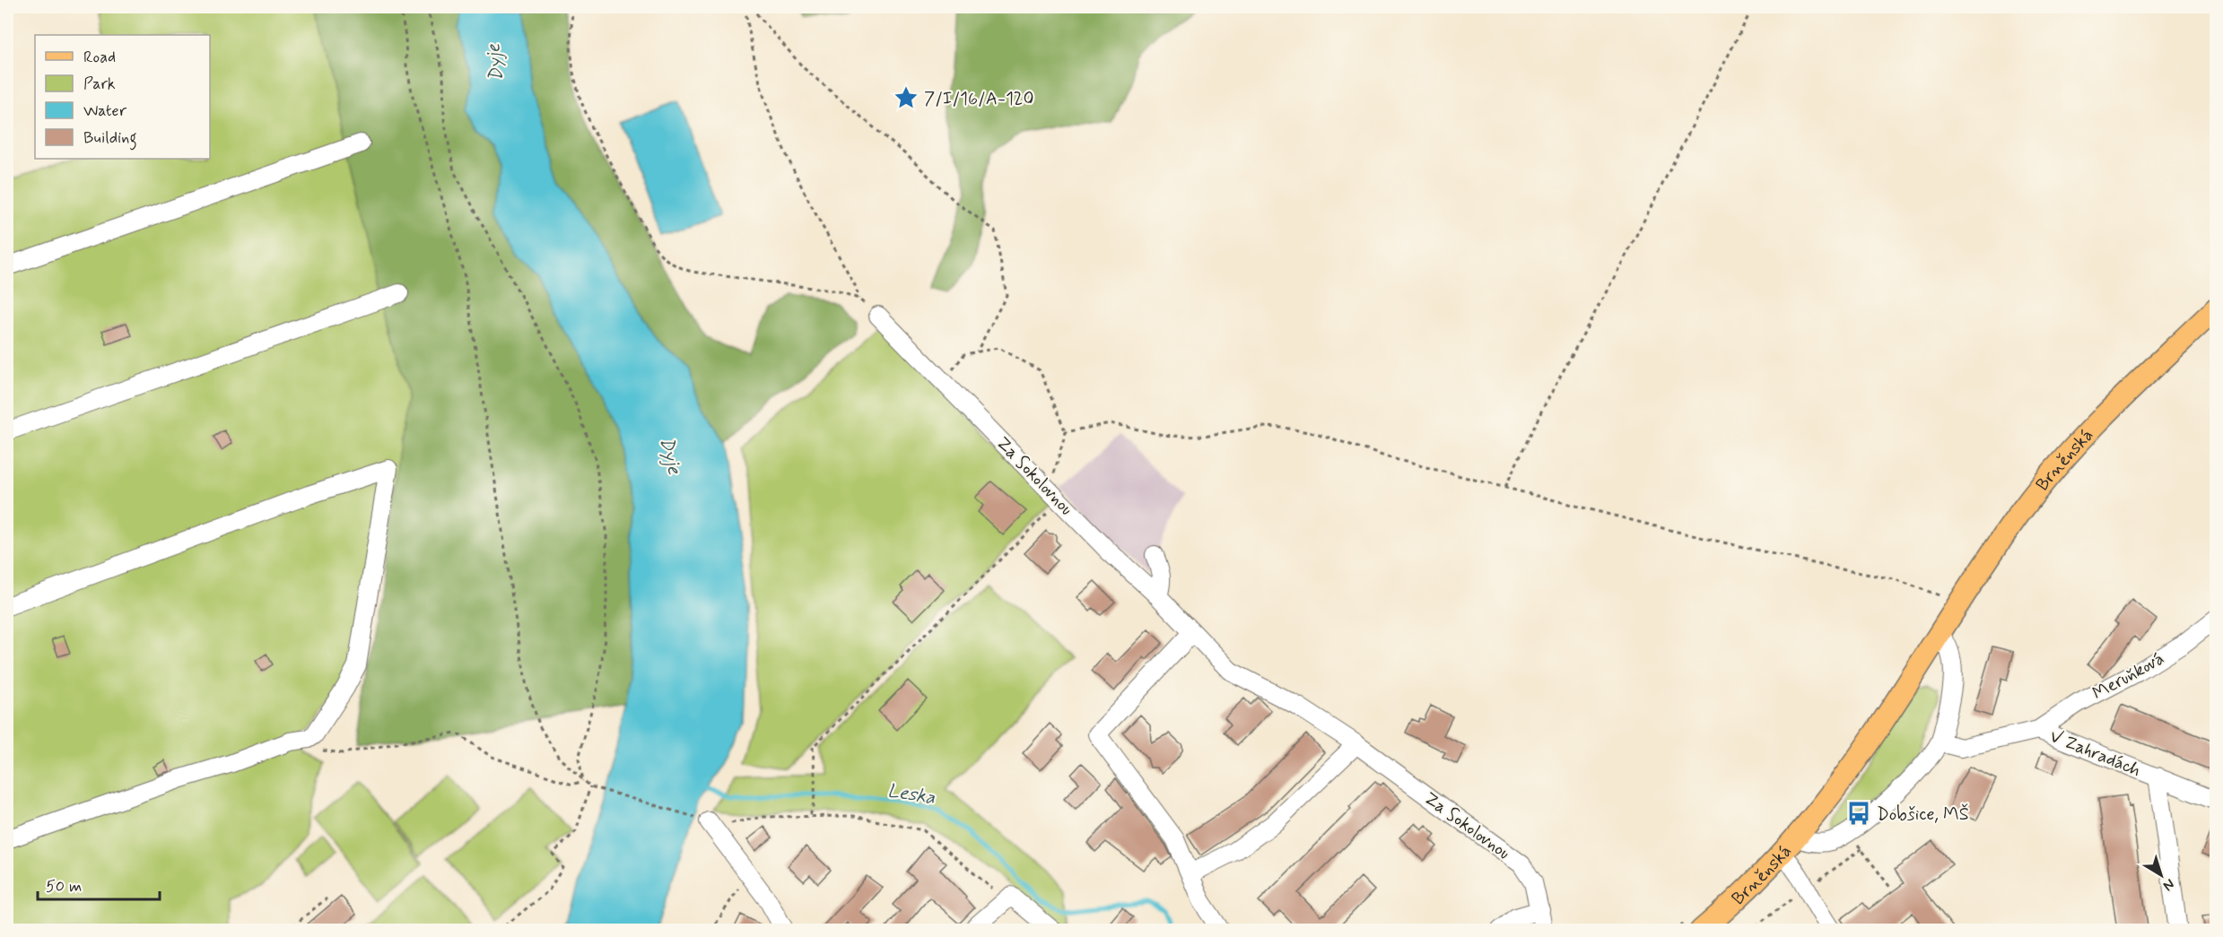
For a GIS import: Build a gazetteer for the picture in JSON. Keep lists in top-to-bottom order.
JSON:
{
  "streets": {
    "main road": ["Brněnská"],
    "street": ["Za Sokolovnou", "Meruňková", "V Zahradách"]
  },
  "crossings": [
    ["Brněnská", "V Zahradách"],
    ["Meruňková", "V Zahradách"]
  ],
  "water": ["Dyje", "Leska"],
  "places": {
    "place": ["7/I/16/A-120"],
    "bus stop": ["Dobšice, MŠ"]
  },
  "legend": [
    "Road",
    "Park",
    "Water",
    "Building"
  ],
  "scale_bar": "50 m",
  "north": "bottom right"
}
